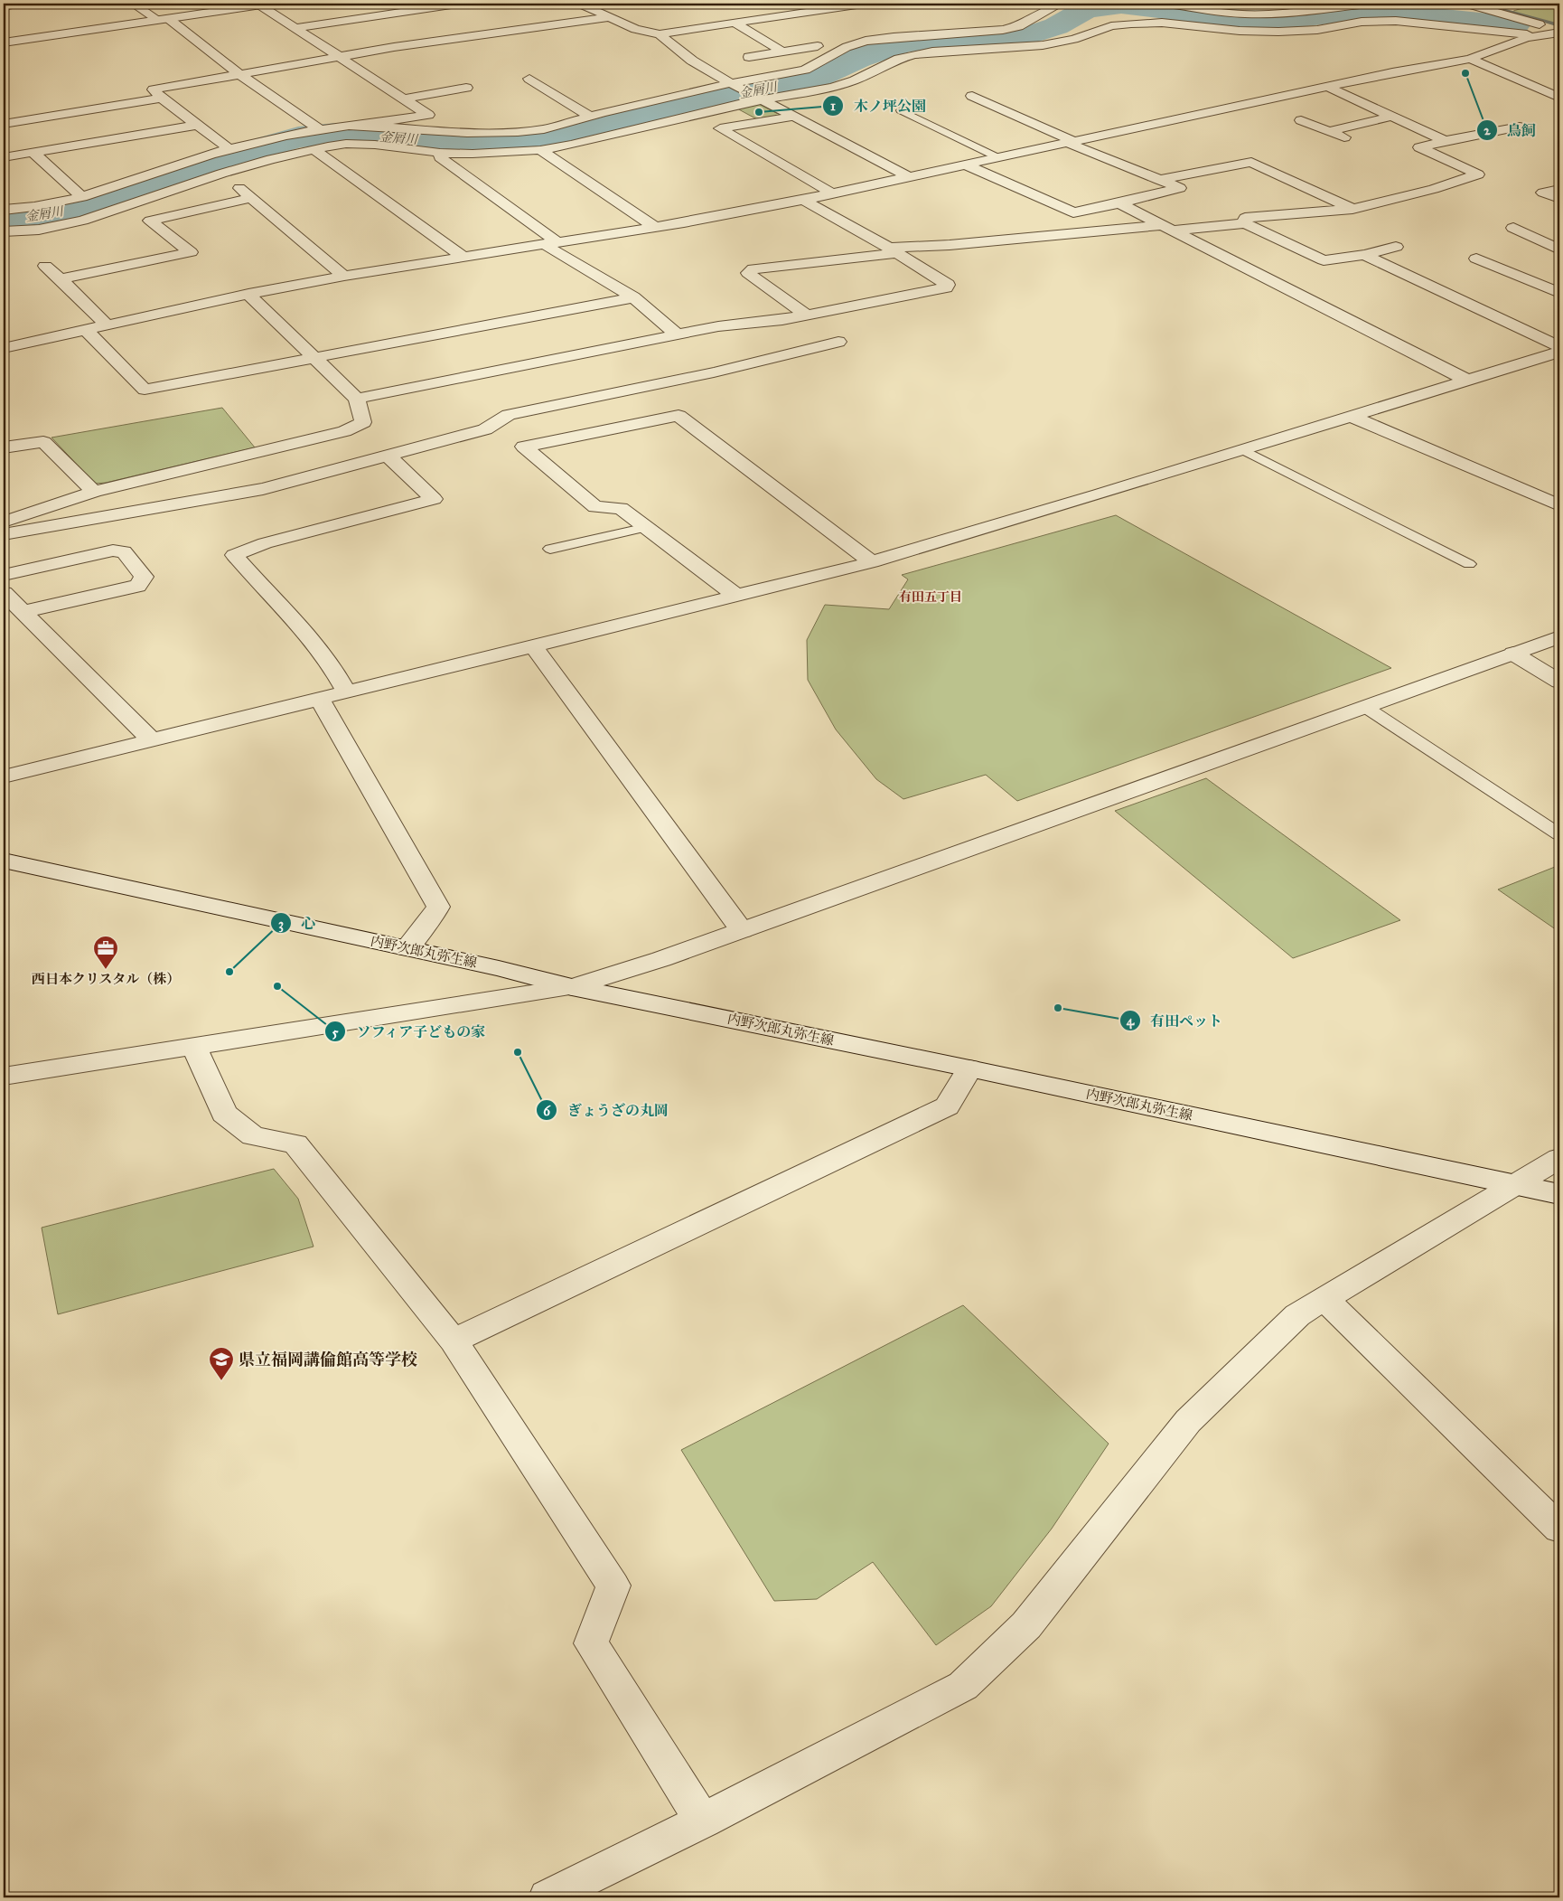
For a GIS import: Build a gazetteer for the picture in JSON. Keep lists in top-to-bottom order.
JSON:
{
  "streets": {
    "street": ["内野次郎丸弥生線"]
  },
  "districts": ["有田五丁目"],
  "water": ["金屑川"],
  "places": {
    "other": [
      "鳥飼",
      "木ノ坪公園",
      "心",
      "ソフィア子どもの家",
      "有田ペット",
      "ぎょうざの丸岡"
    ],
    "office": ["西日本クリスタル（株）"],
    "school or university": ["県立福岡講倫館高等学校"]
  }
}
